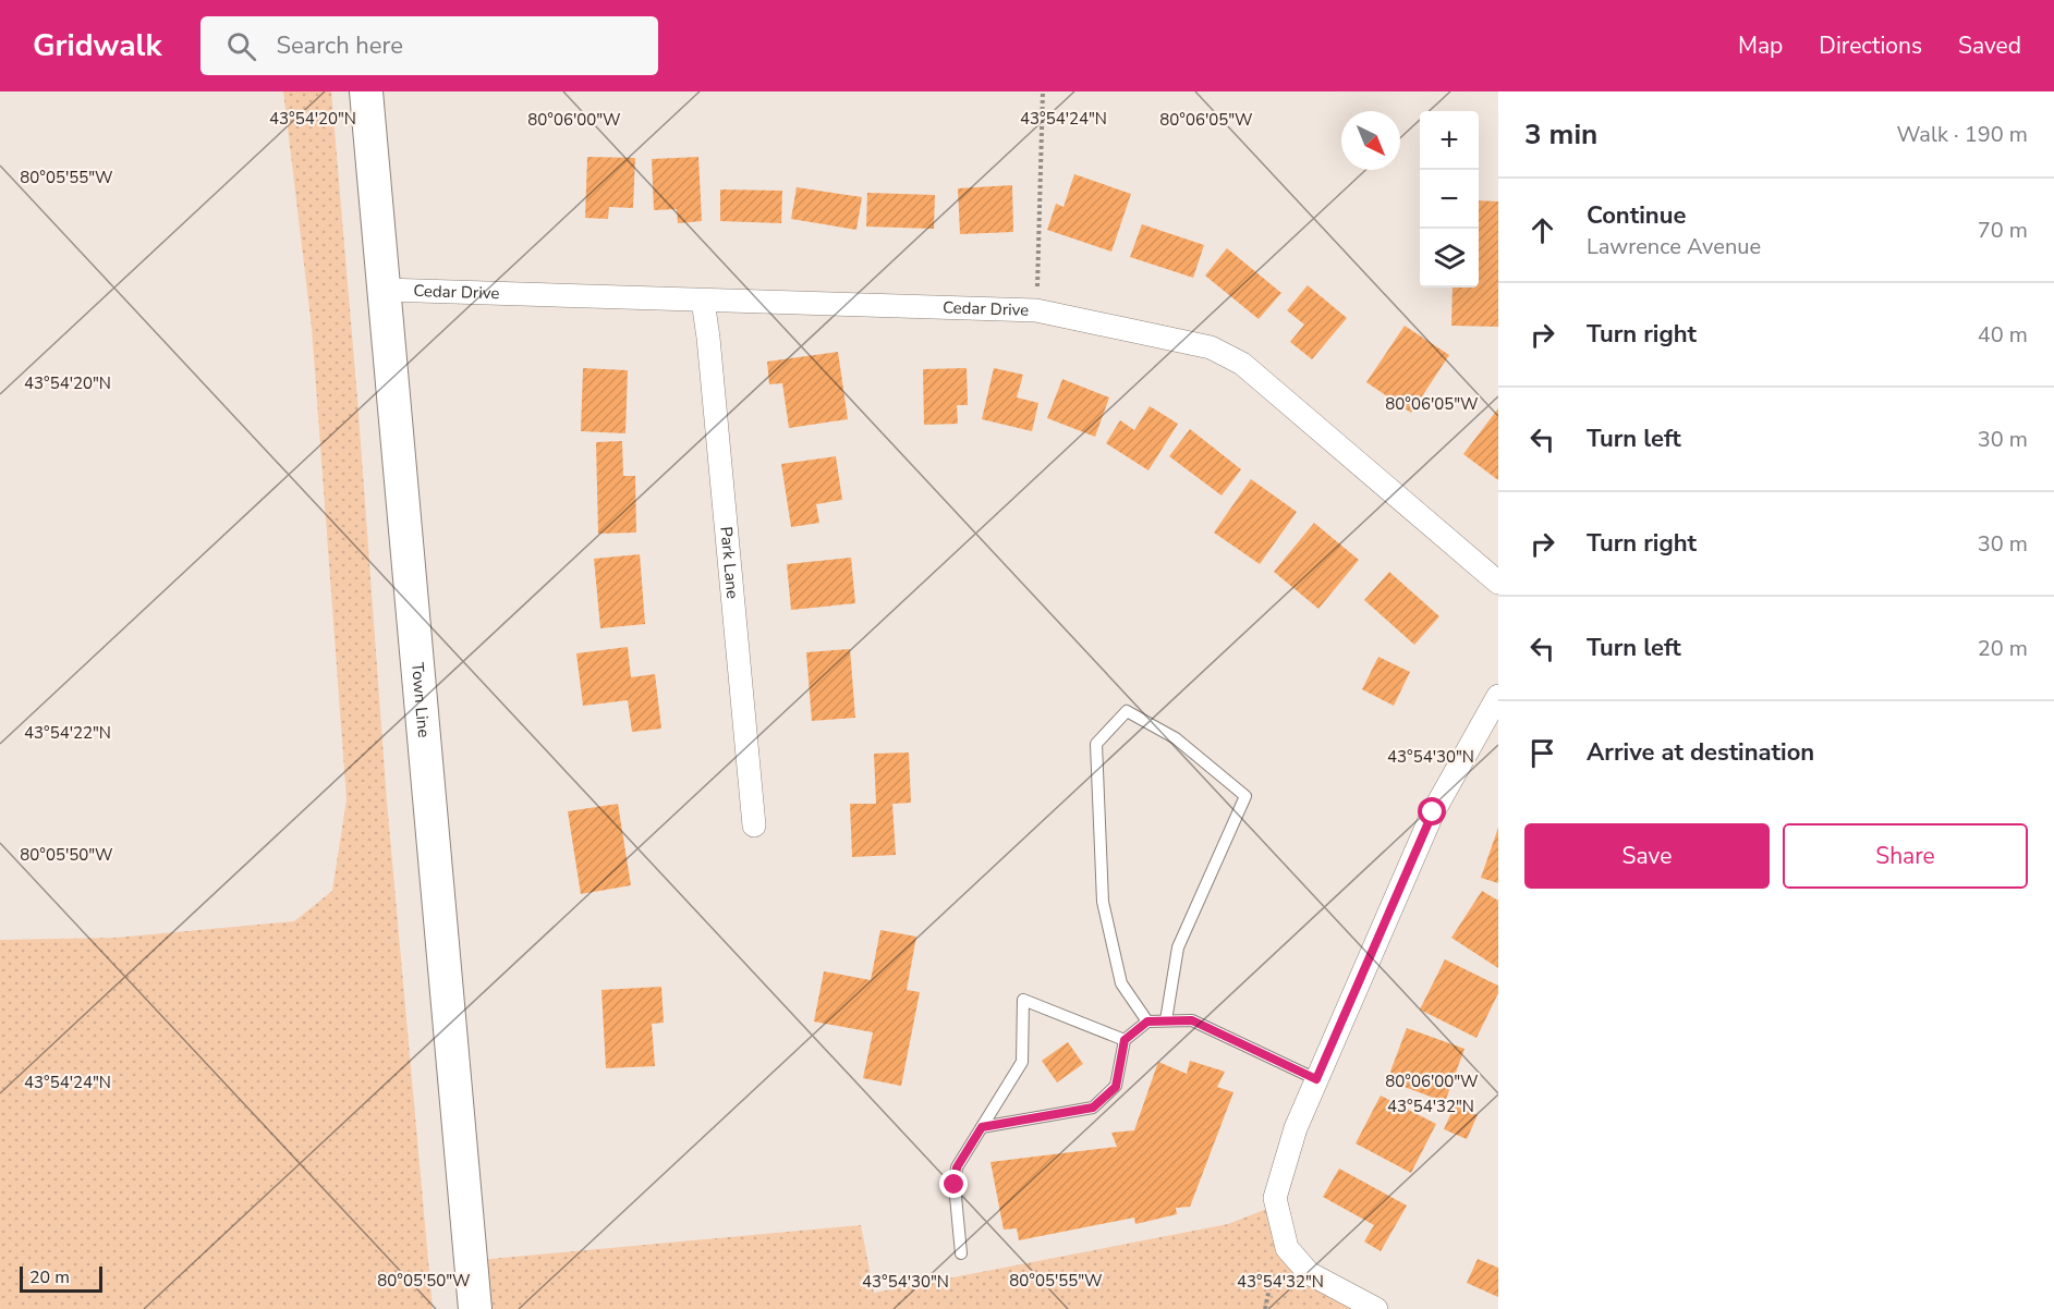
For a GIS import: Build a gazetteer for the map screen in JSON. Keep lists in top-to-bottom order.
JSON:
{
  "streets": {
    "main road": ["Town Line"],
    "street": ["Cedar Drive", "Park Lane"]
  },
  "crossings": [
    ["Cedar Drive", "Park Lane"],
    ["Cedar Drive", "Town Line"]
  ],
  "scale_bar": "20 m",
  "north": "bottom right",
  "page": {
    "header": "Gridwalk",
    "search": "Search here",
    "nav": ["Map", "Directions", "Saved"],
    "heading": ["3 min", "Walk · 190 m"],
    "map_buttons": ["+", "−"],
    "list": [
      ["Continue", "Lawrence Avenue", "70 m"],
      ["Turn right", "40 m"],
      ["Turn left", "30 m"],
      ["Turn right", "30 m"],
      ["Turn left", "20 m"],
      "Arrive at destination"
    ],
    "buttons": ["Save", "Share"],
    "scale": "20 m"
  },
  "coordinates": [
    "43°54'20\"N",
    "43°54'24\"N",
    "80°06'00\"W",
    "80°06'05\"W",
    "80°05'55\"W",
    "43°54'22\"N",
    "43°54'30\"N",
    "80°05'50\"W",
    "43°54'32\"N"
  ]
}
